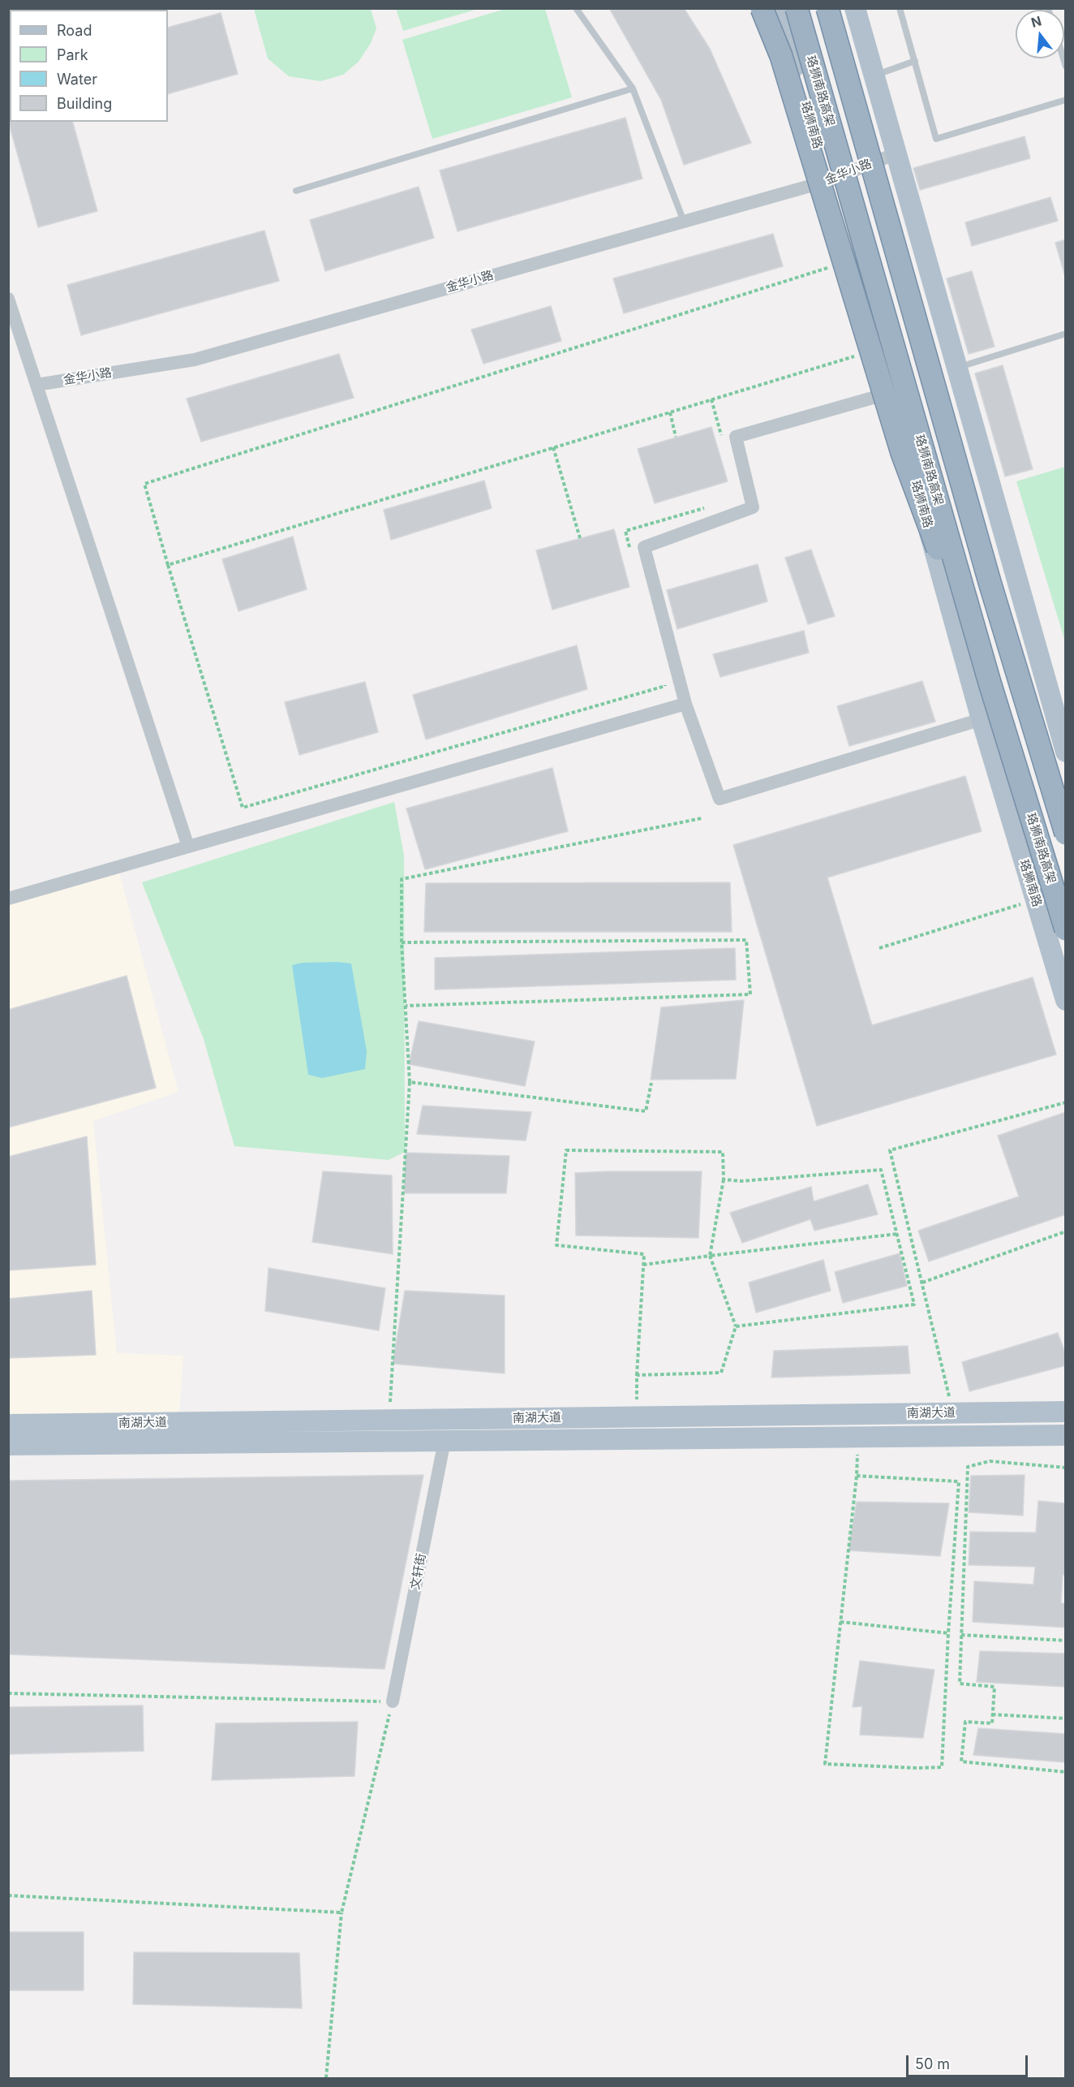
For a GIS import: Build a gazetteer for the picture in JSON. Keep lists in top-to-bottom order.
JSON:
{
  "streets": {
    "highway": ["珞狮南路高架"],
    "main road": ["珞狮南路", "南湖大道"],
    "street": ["金华小路", "文轩街"]
  },
  "crossings": [
    ["珞狮南路", "金华小路"],
    ["南湖大道", "文轩街"]
  ],
  "legend": [
    "Road",
    "Park",
    "Water",
    "Building"
  ],
  "scale_bar": "50 m",
  "north": "top"
}
